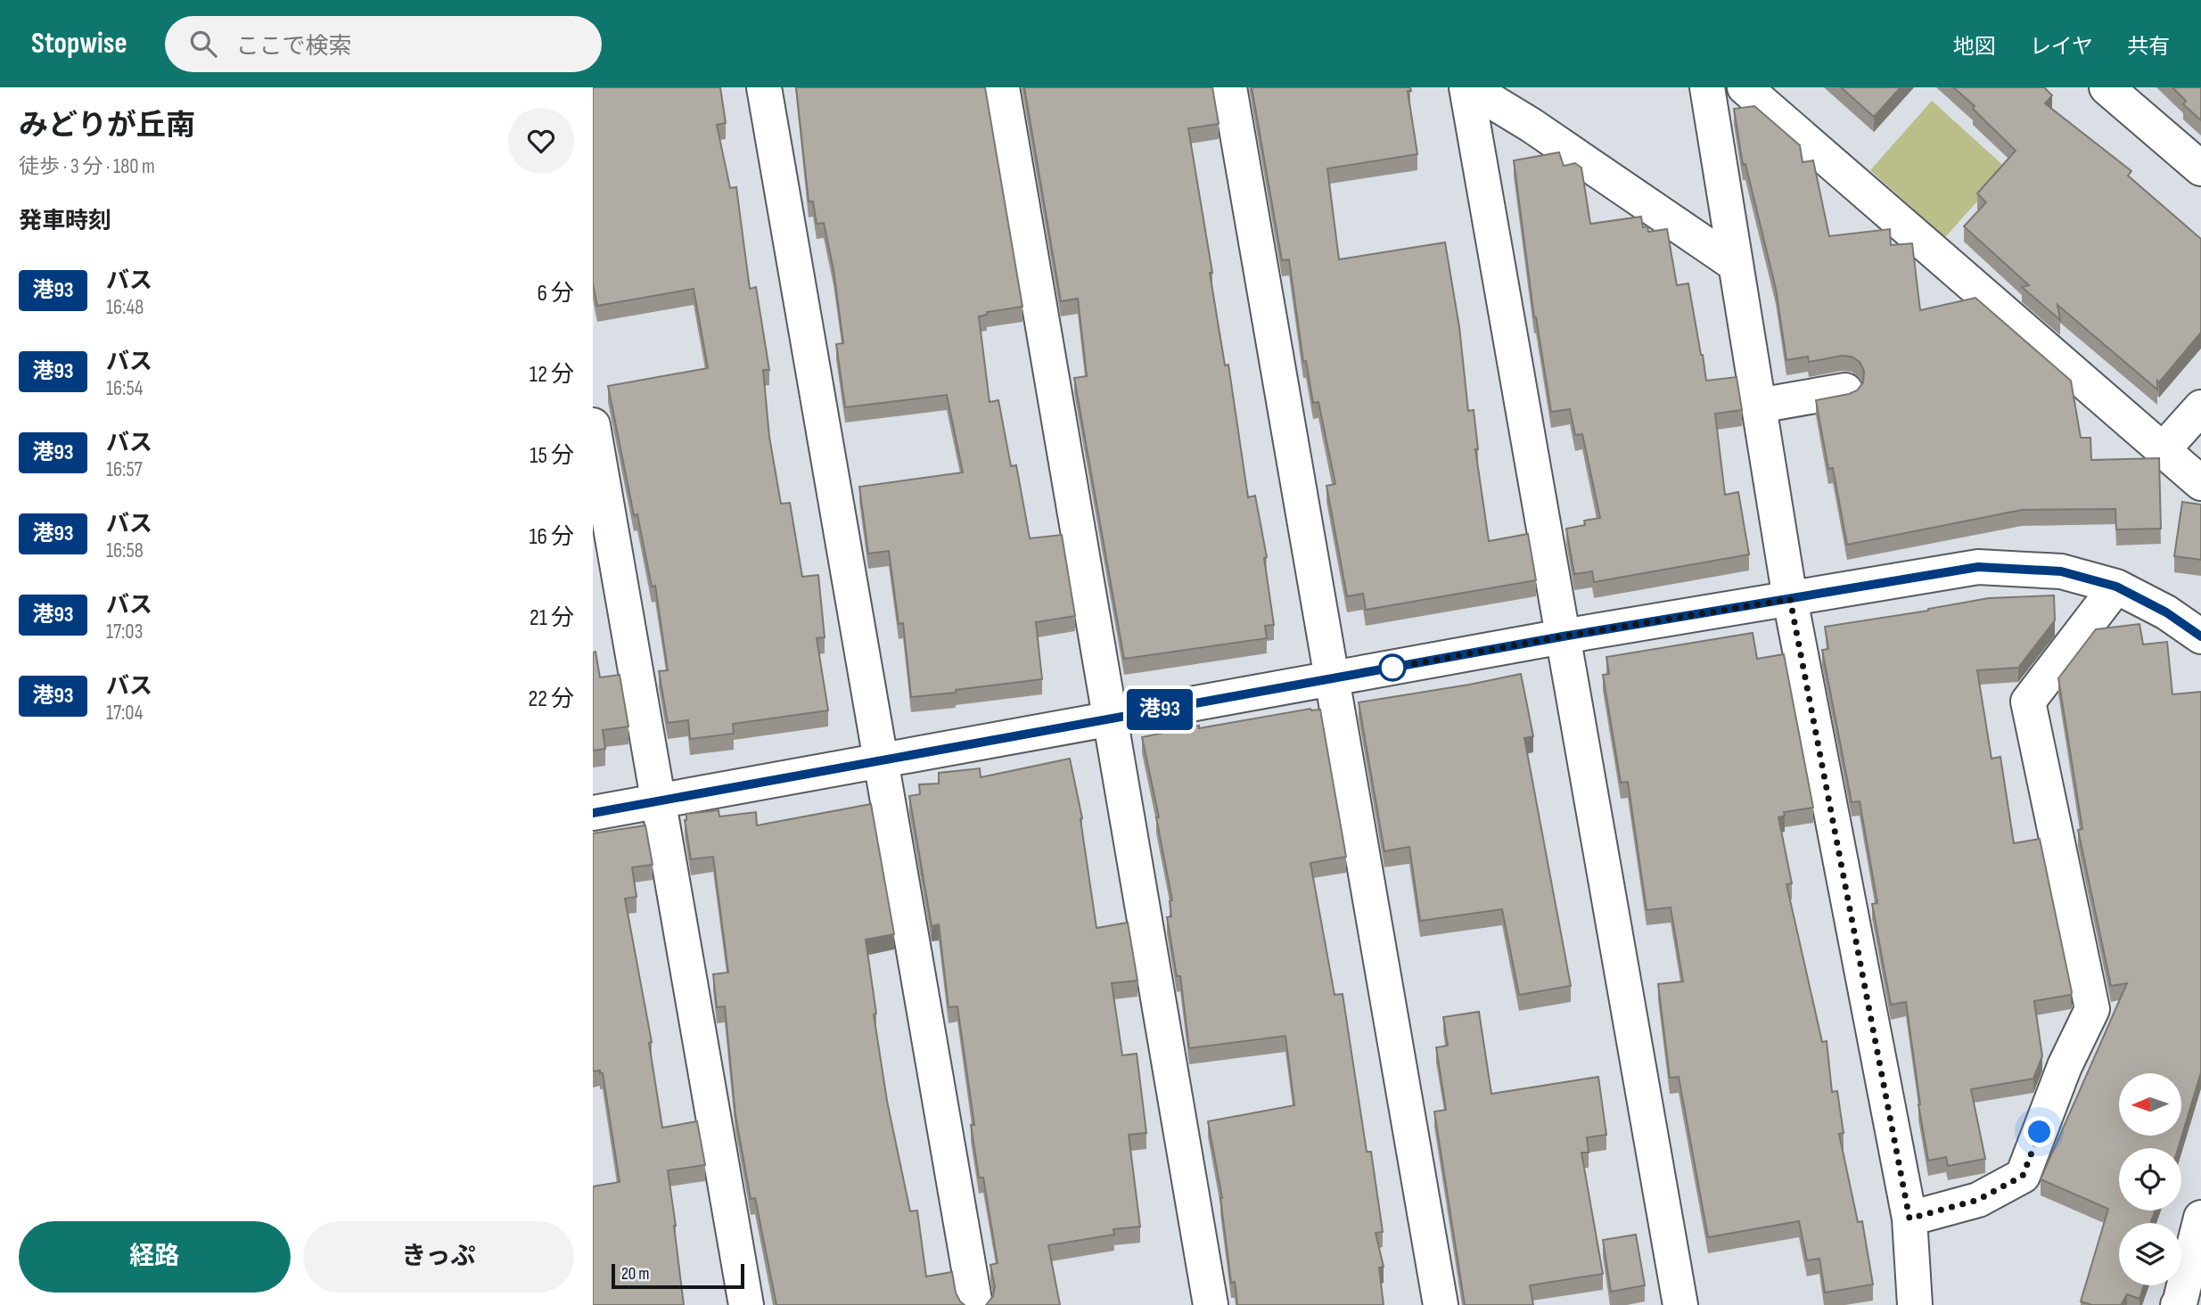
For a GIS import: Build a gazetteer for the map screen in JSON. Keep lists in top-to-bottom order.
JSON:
{
  "lines": ["bus line 港93"],
  "scale_bar": "20 m",
  "north": "left",
  "page": {
    "header": "Stopwise",
    "search": "ここで検索",
    "nav": ["地図", "レイヤ", "共有"],
    "heading": [
      ["みどりが丘南", "徒歩 · 3 分 · 180 m"],
      "発車時刻"
    ],
    "on_map": "港93",
    "list": [
      {
        "mark": "港93",
        "name": "バス",
        "note": "16:48",
        "value": "6 分"
      },
      {
        "mark": "港93",
        "name": "バス",
        "note": "16:54",
        "value": "12 分"
      },
      {
        "mark": "港93",
        "name": "バス",
        "note": "16:57",
        "value": "15 分"
      },
      {
        "mark": "港93",
        "name": "バス",
        "note": "16:58",
        "value": "16 分"
      },
      {
        "mark": "港93",
        "name": "バス",
        "note": "17:03",
        "value": "21 分"
      },
      {
        "mark": "港93",
        "name": "バス",
        "note": "17:04",
        "value": "22 分"
      }
    ],
    "buttons": ["経路", "きっぷ"],
    "scale": "20 m"
  }
}
